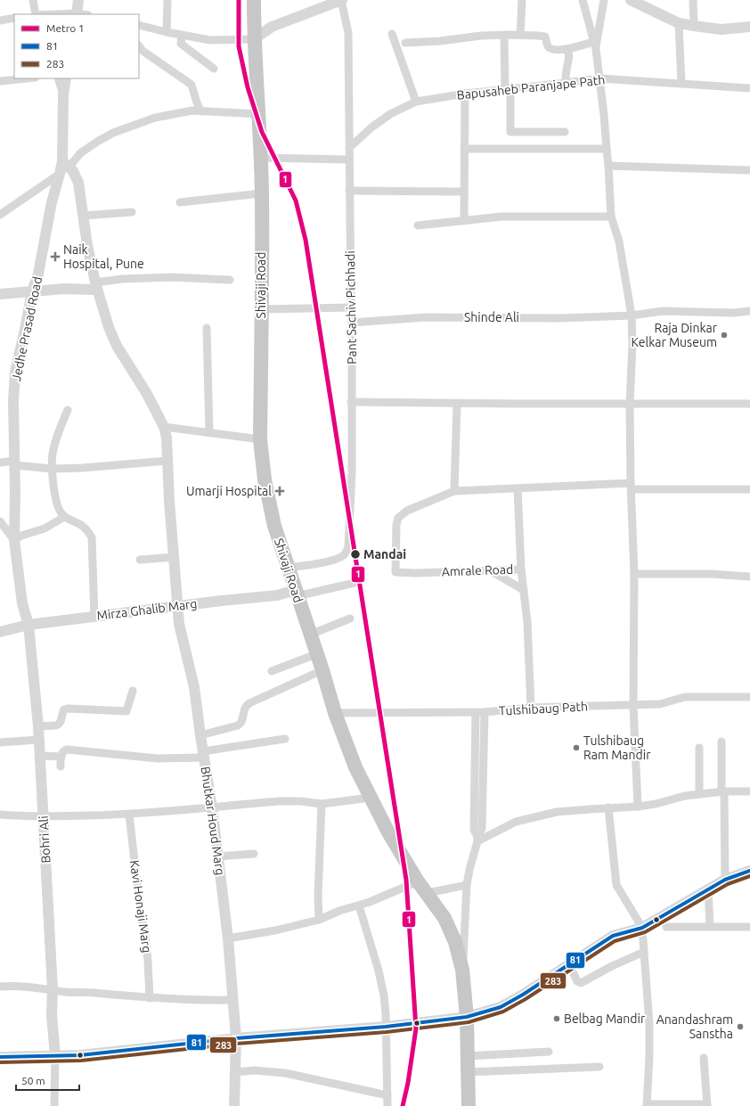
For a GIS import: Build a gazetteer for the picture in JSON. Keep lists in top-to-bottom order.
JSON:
{
  "streets": {
    "highway": ["Shivaji Road"],
    "street": [
      "Bapusaheb Paranjape Path",
      "Pant Sachiv Pichhadi",
      "Shinde Ali",
      "Jedhe Prasad Road",
      "Amrale Road",
      "Mirza Ghalib Marg",
      "Tulshibaug Path",
      "Bhutkar Houd Marg",
      "Bohri Ali",
      "Kavi Honaji Marg"
    ]
  },
  "crossings": [
    ["Bapusaheb Paranjape Path", "Pant Sachiv Pichhadi"],
    ["Shivaji Road", "Pant Sachiv Pichhadi"],
    ["Shivaji Road", "Mirza Ghalib Marg"],
    ["Shivaji Road", "Tulshibaug Path"],
    ["Pant Sachiv Pichhadi", "Shinde Ali"],
    ["Jedhe Prasad Road", "Mirza Ghalib Marg"],
    ["Jedhe Prasad Road", "Bhutkar Houd Marg"],
    ["Jedhe Prasad Road", "Bohri Ali"],
    ["Mirza Ghalib Marg", "Bhutkar Houd Marg"],
    ["Mirza Ghalib Marg", "Bohri Ali"]
  ],
  "places": {
    "health": ["Naik Hospital, Pune", "Umarji Hospital"],
    "other": [
      "Raja Dinkar Kelkar Museum",
      "Mandai",
      "Tulshibaug Ram Mandir",
      "Belbag Mandir",
      "Anandashram Sanstha"
    ]
  },
  "lines": ["metro line 1", "transit line 81", "transit line 283"],
  "legend": ["Metro 1", "81", "283"],
  "scale_bar": "50 m"
}
